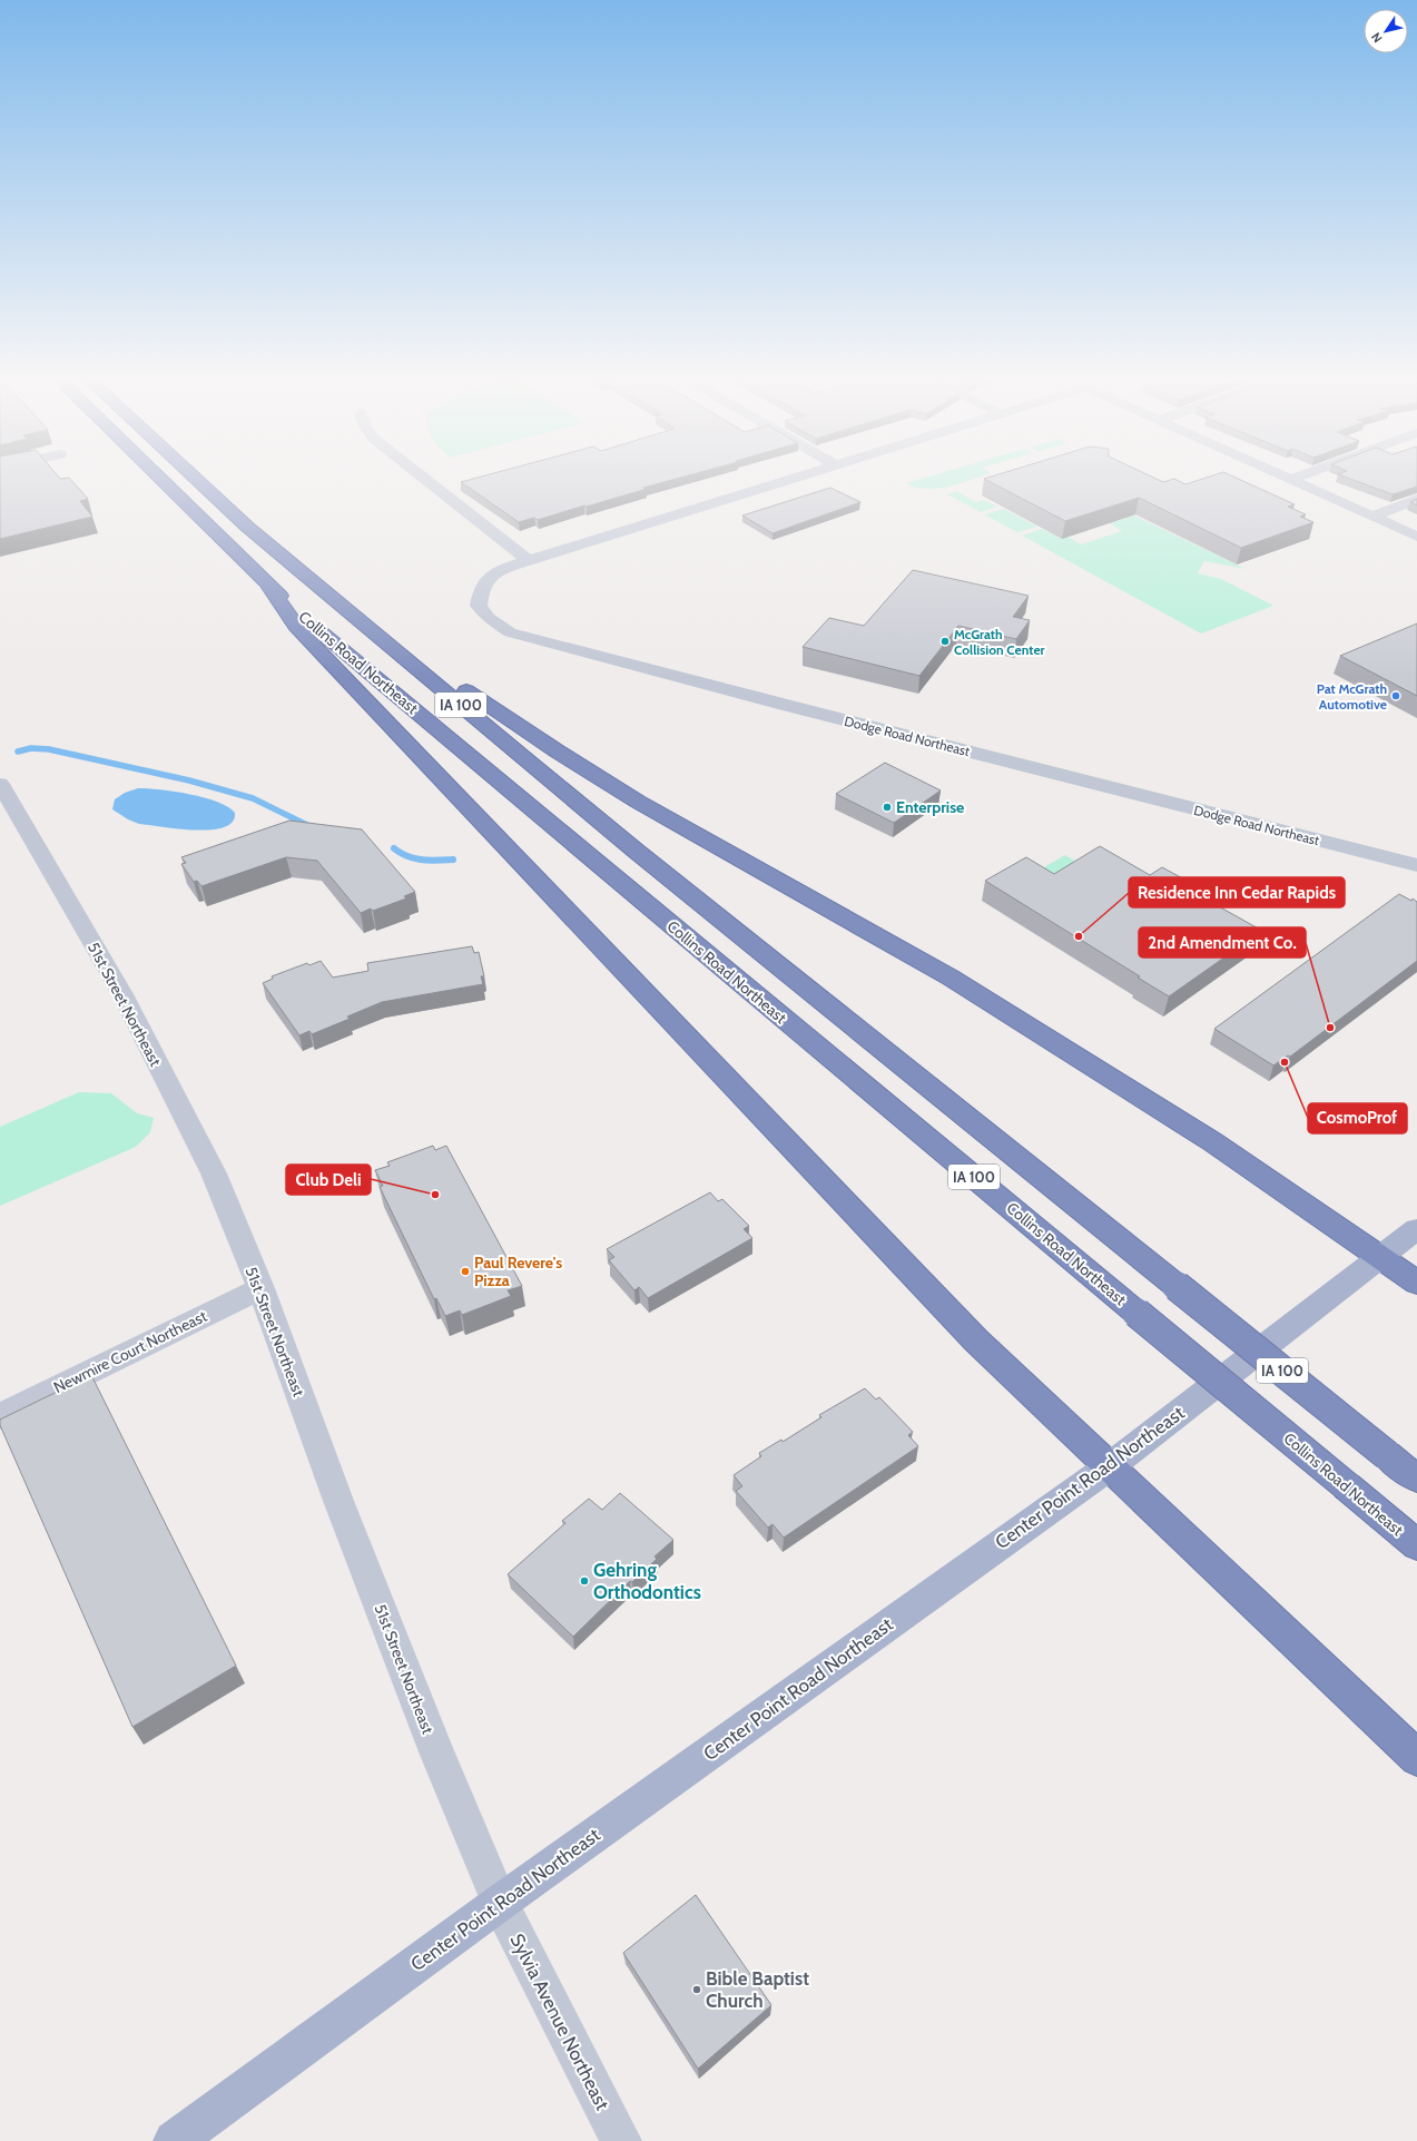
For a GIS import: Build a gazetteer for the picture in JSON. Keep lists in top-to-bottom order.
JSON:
{
  "streets": {
    "highway": ["Collins Road Northeast", "IA 100"],
    "main road": ["Center Point Road Northeast"],
    "street": [
      "Dodge Road Northeast",
      "51st Street Northeast",
      "Newmire Court Northeast",
      "Sylvia Avenue Northeast"
    ]
  },
  "crossings": [
    ["51st Street Northeast", "Newmire Court Northeast"],
    ["51st Street Northeast", "Center Point Road Northeast"],
    ["51st Street Northeast", "Sylvia Avenue Northeast"],
    ["Center Point Road Northeast", "Sylvia Avenue Northeast"]
  ],
  "places": [
    "McGrath Collision Center",
    "Pat McGrath Automotive",
    "Enterprise",
    "Residence Inn Cedar Rapids",
    "2nd Amendment Co.",
    "CosmoProf",
    "Club Deli",
    "Paul Revere's Pizza",
    "Gehring Orthodontics",
    "Bible Baptist Church"
  ],
  "north": "bottom left"
}
